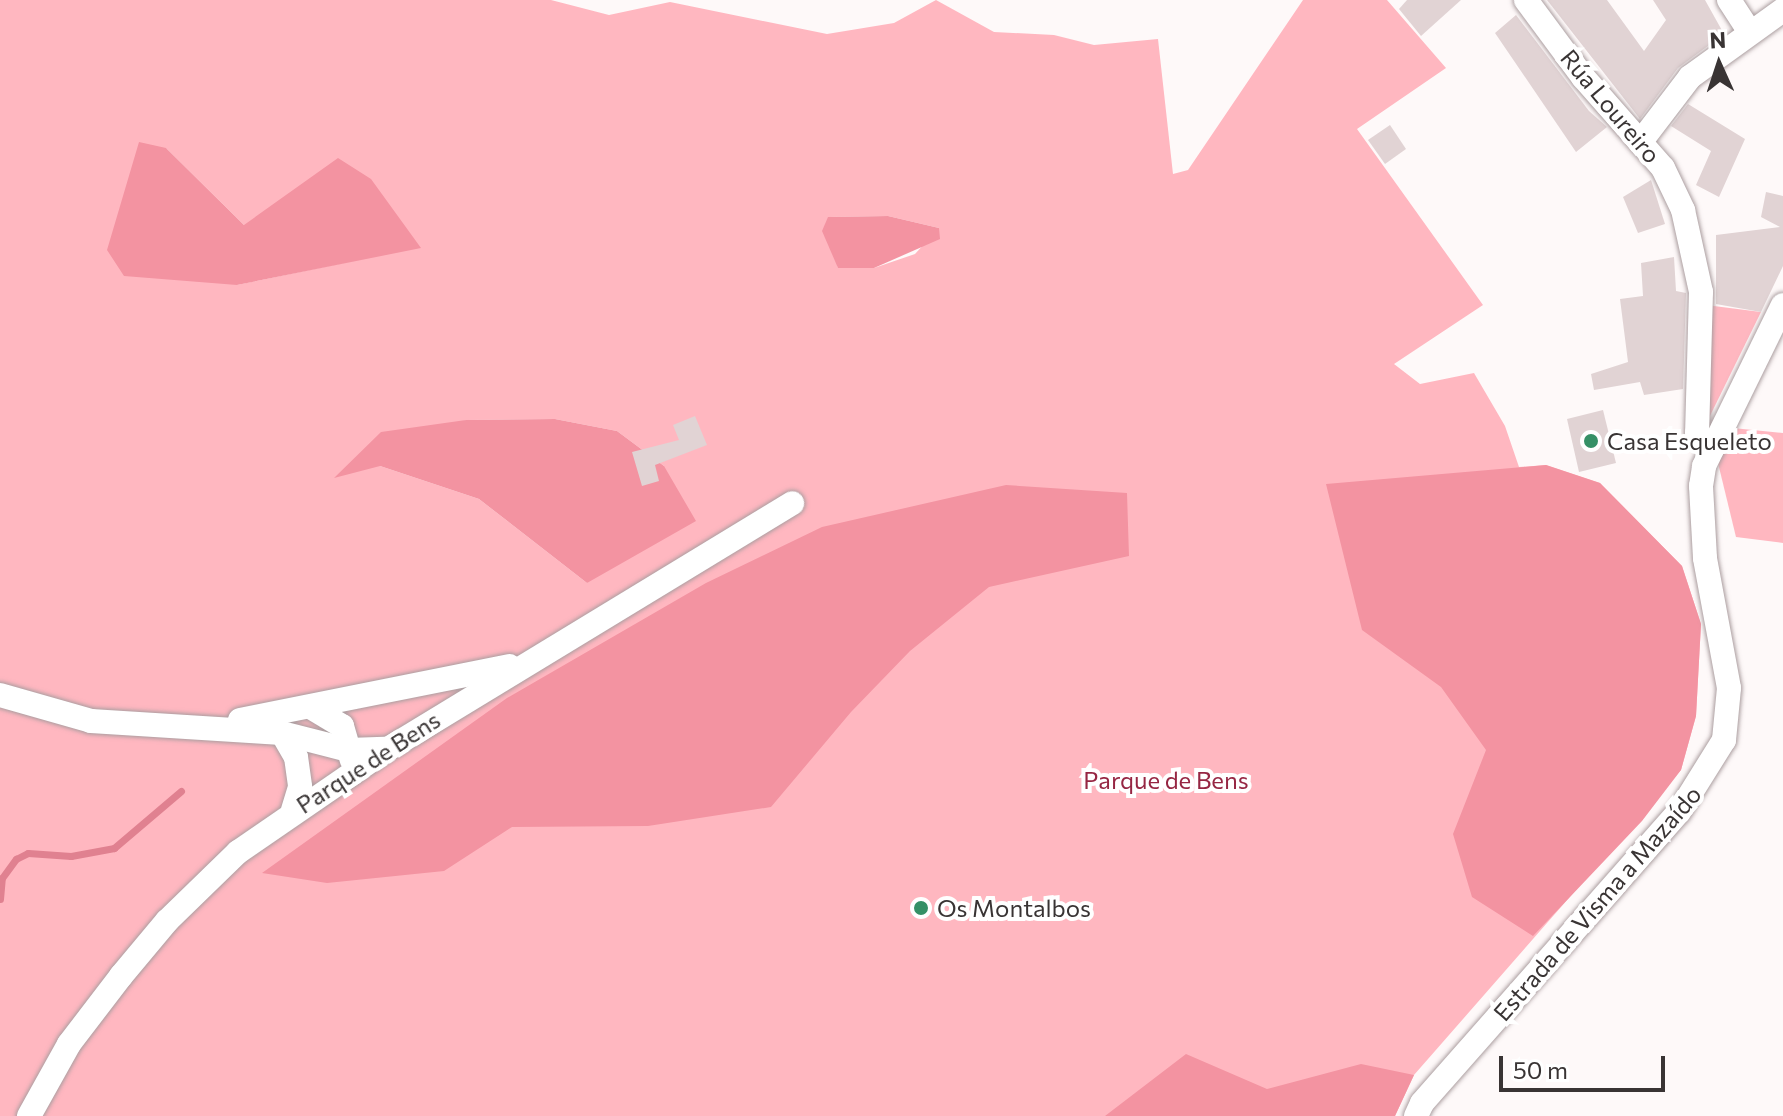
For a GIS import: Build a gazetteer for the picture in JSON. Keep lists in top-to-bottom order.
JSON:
{
  "streets": {
    "street": ["Rúa Loureiro", "Parque de Bens", "Estrada de Visma a Mazaído"]
  },
  "crossings": [
    ["Rúa Loureiro", "Estrada de Visma a Mazaído"]
  ],
  "parks": ["Parque de Bens"],
  "places": ["Casa Esqueleto", "Os Montalbos"],
  "scale_bar": "50 m",
  "north": "top"
}
